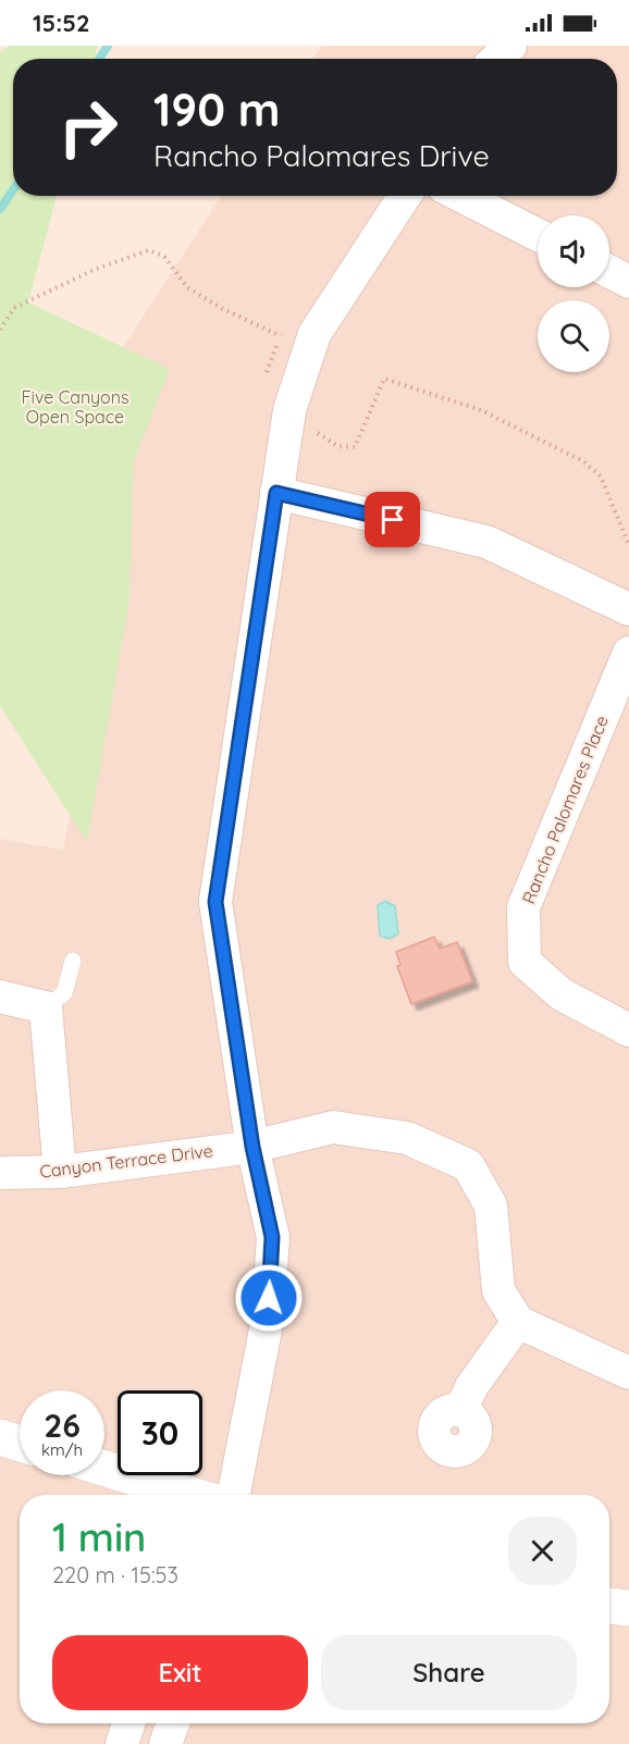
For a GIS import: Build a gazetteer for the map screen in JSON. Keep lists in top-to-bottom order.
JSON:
{
  "streets": {
    "street": ["Rancho Palomares Place", "Canyon Terrace Drive"]
  },
  "parks": ["Five Canyons Open Space"],
  "page": {
    "status": "15:52",
    "turn": ["190 m", "Rancho Palomares Drive"],
    "speed": "26 km/h",
    "limit": "30",
    "heading": ["1 min", "220 m · 15:53"],
    "buttons": ["Exit", "Share"]
  }
}
